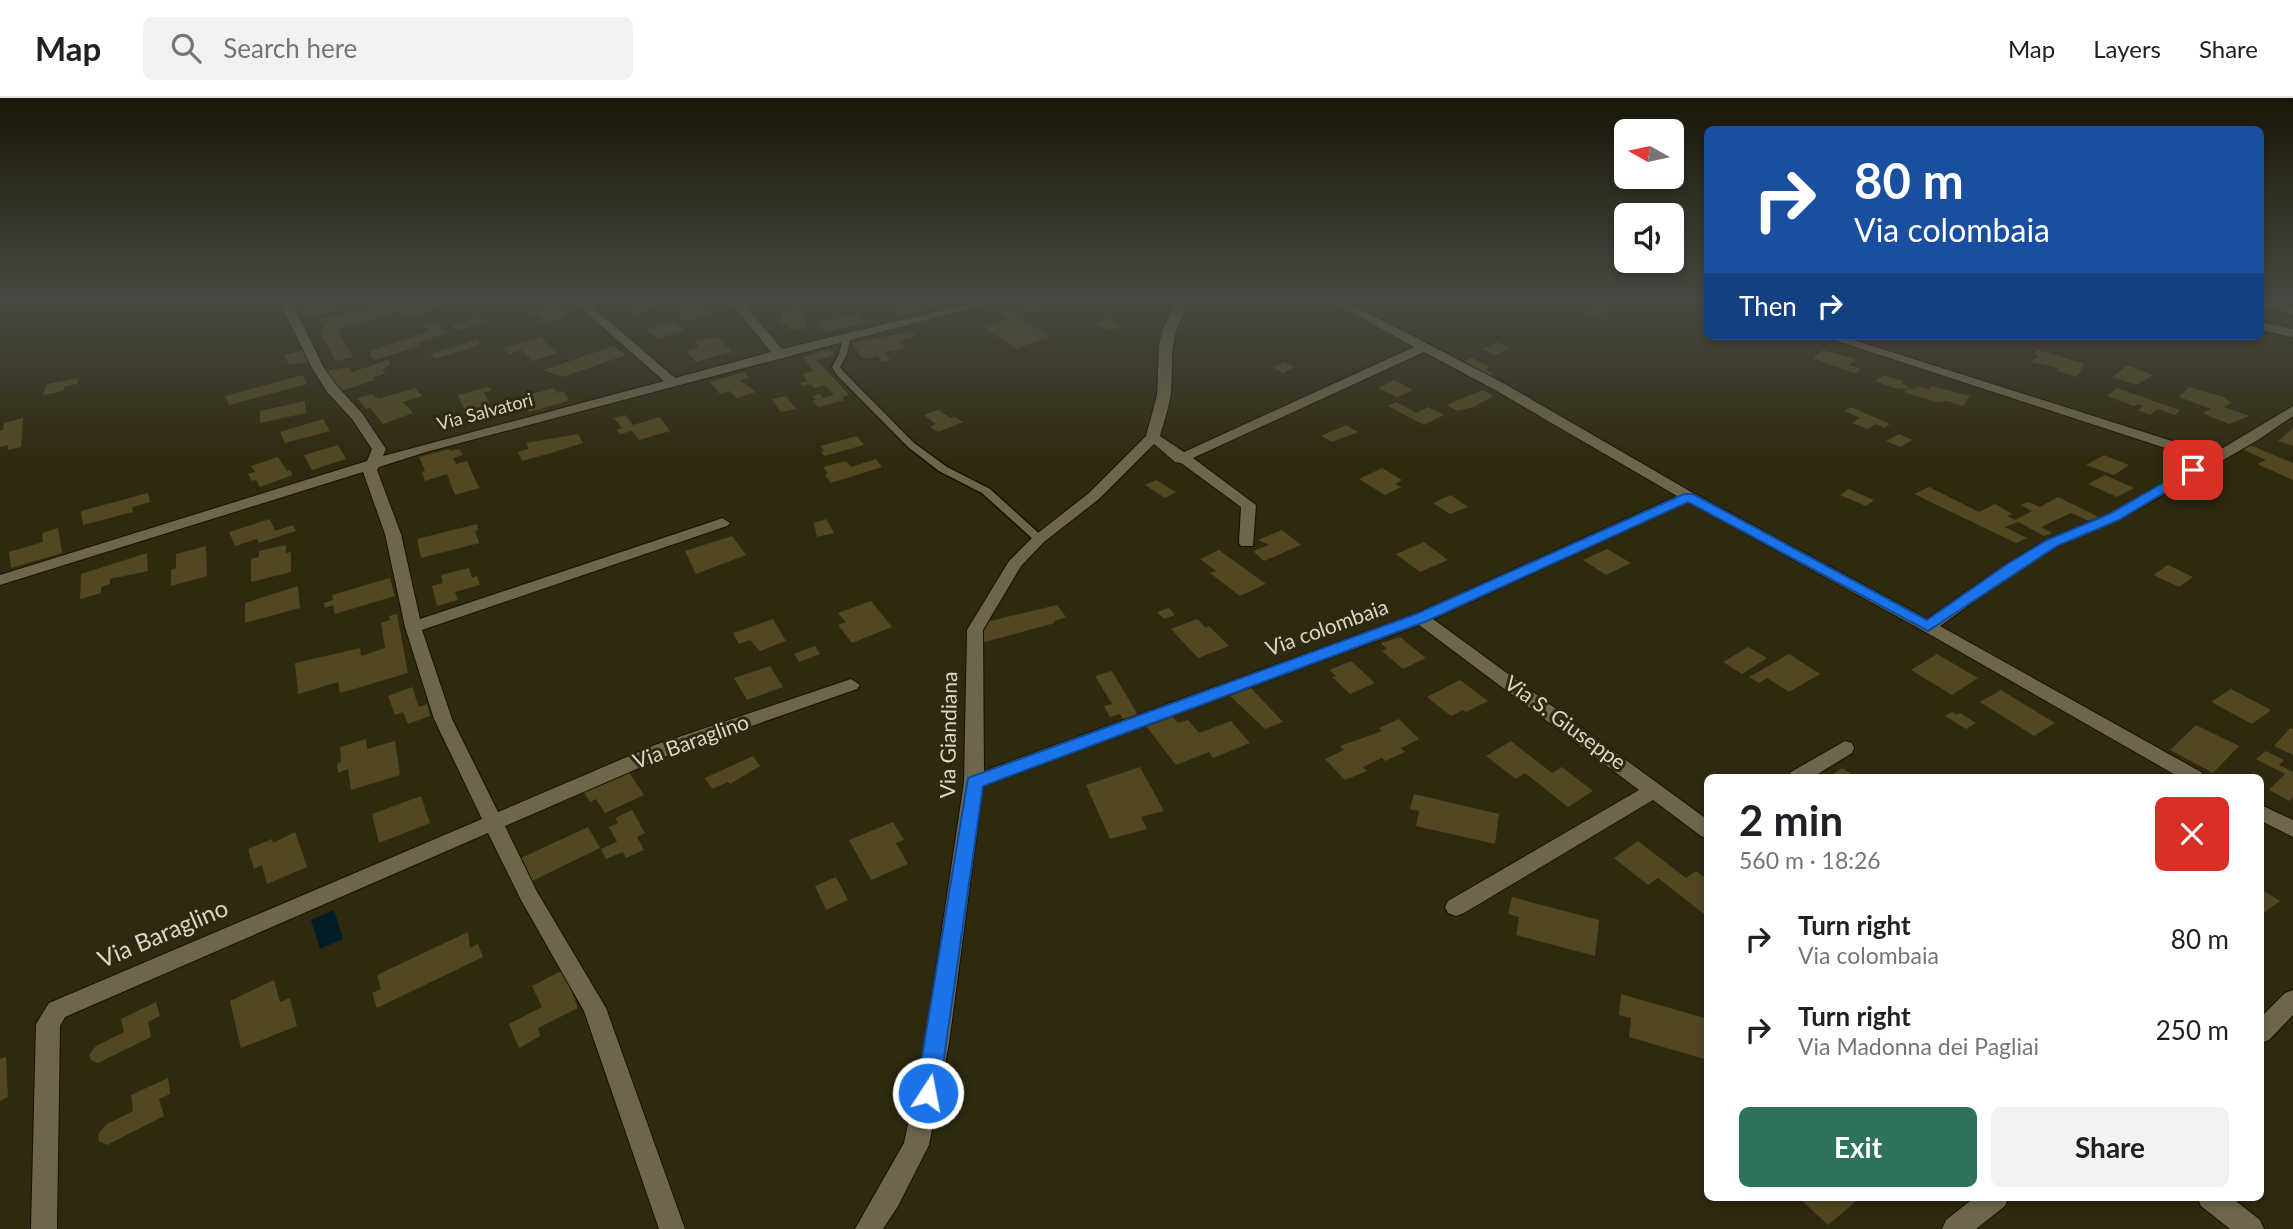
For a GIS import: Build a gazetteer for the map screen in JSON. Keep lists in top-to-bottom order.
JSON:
{
  "streets": {
    "street": [
      "Via Salvatori",
      "Via colombaia",
      "Via S. Giuseppe",
      "Via Giandiana",
      "Via Baraglino"
    ]
  },
  "crossings": [
    ["Via colombaia", "Via S. Giuseppe"],
    ["Via colombaia", "Via Giandiana"]
  ],
  "north": "left",
  "page": {
    "header": "Map",
    "search": "Search here",
    "nav": ["Map", "Layers", "Share"],
    "turn": ["80 m", "Via colombaia"],
    "then": "Then",
    "heading": ["2 min", "560 m · 18:26"],
    "list": [
      {
        "name": "Turn right",
        "note": "Via colombaia",
        "value": "80 m"
      },
      {
        "name": "Turn right",
        "note": "Via Madonna dei Pagliai",
        "value": "250 m"
      }
    ],
    "buttons": ["Exit", "Share"]
  }
}
